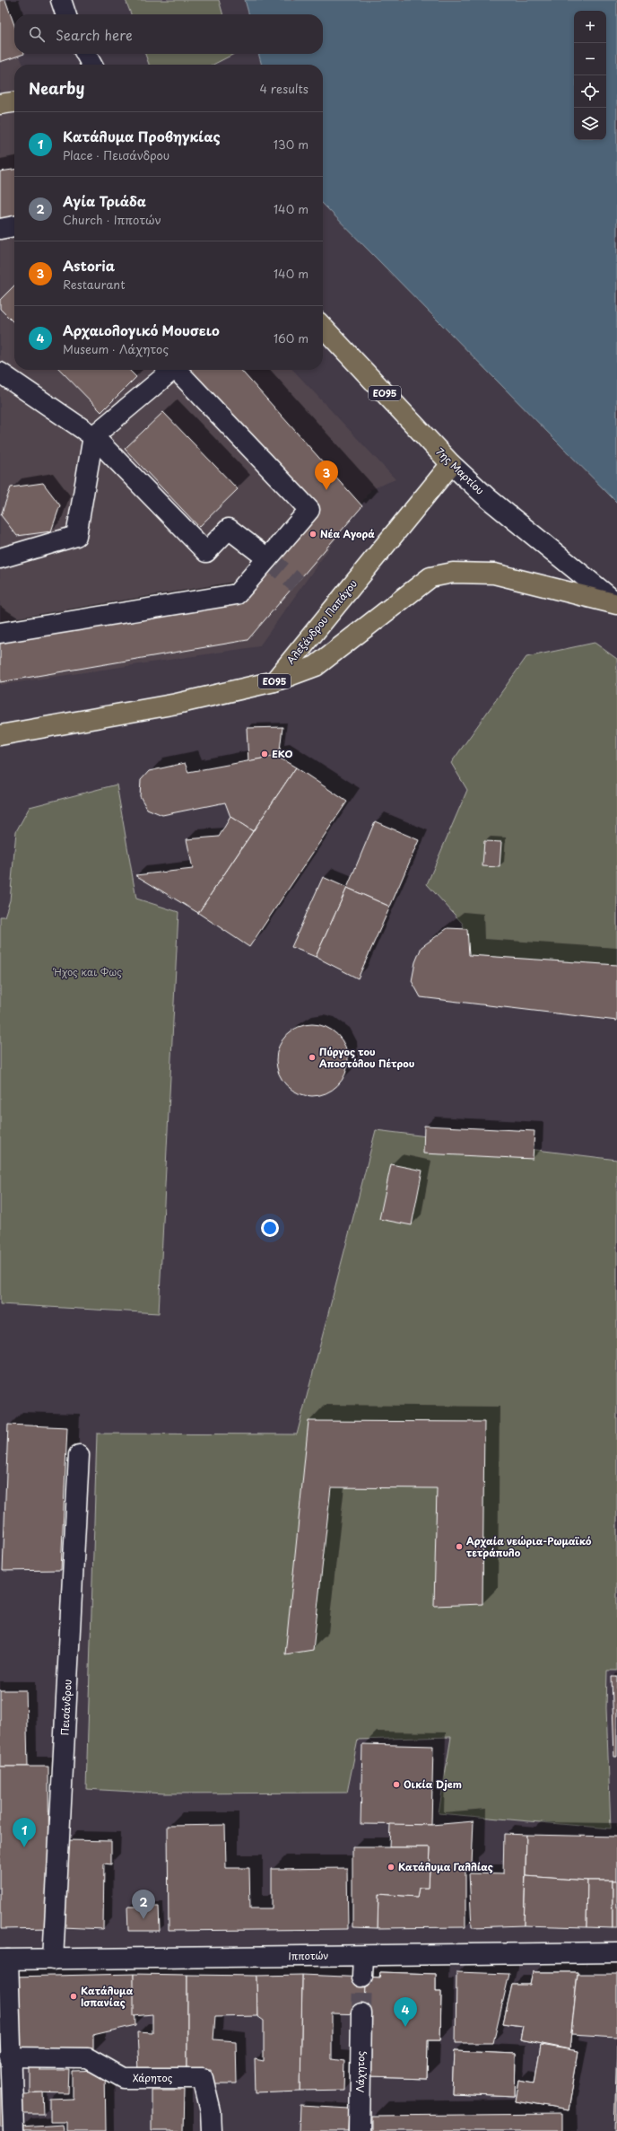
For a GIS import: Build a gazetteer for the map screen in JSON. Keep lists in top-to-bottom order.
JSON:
{
  "streets": {
    "main road": ["ΕΟ95", "7ης Μαρτίου", "Αλεξάνδρου Παπάγου"],
    "street": [
      "Πεισάνδρου",
      "Ιπποτών",
      "Λάχητος",
      "Χάρητος"
    ]
  },
  "crossings": [
    ["ΕΟ95", "Αλεξάνδρου Παπάγου"],
    ["7ης Μαρτίου", "Αλεξάνδρου Παπάγου"],
    ["Πεισάνδρου", "Ιπποτών"]
  ],
  "parks": ["Ήχος και Φως"],
  "places": [
    "Νέα Αγορά",
    "EKO",
    "Πύργος του Αποστόλου Πέτρου",
    "Αρχαία νεώρια-Ρωμαϊκό τετράπυλο",
    "Οικία Djem",
    "Κατάλυμα Γαλλίας",
    "Κατάλυμα Ισπανίας"
  ],
  "page": {
    "map_buttons": ["+", "−"],
    "search": "Search here",
    "heading": ["Nearby", "4 results"],
    "list": [
      {
        "mark": "1",
        "name": "Κατάλυμα Προβηγκίας",
        "note": "Place · Πεισάνδρου",
        "value": "130 m"
      },
      {
        "mark": "2",
        "name": "Αγία Τριάδα",
        "note": "Church · Ιπποτών",
        "value": "140 m"
      },
      {
        "mark": "3",
        "name": "Astoria",
        "note": "Restaurant",
        "value": "140 m"
      },
      {
        "mark": "4",
        "name": "Αρχαιολογικό Μουσειο",
        "note": "Museum · Λάχητος",
        "value": "160 m"
      }
    ],
    "pins": [
      "3",
      "1",
      "2",
      "4"
    ]
  }
}
